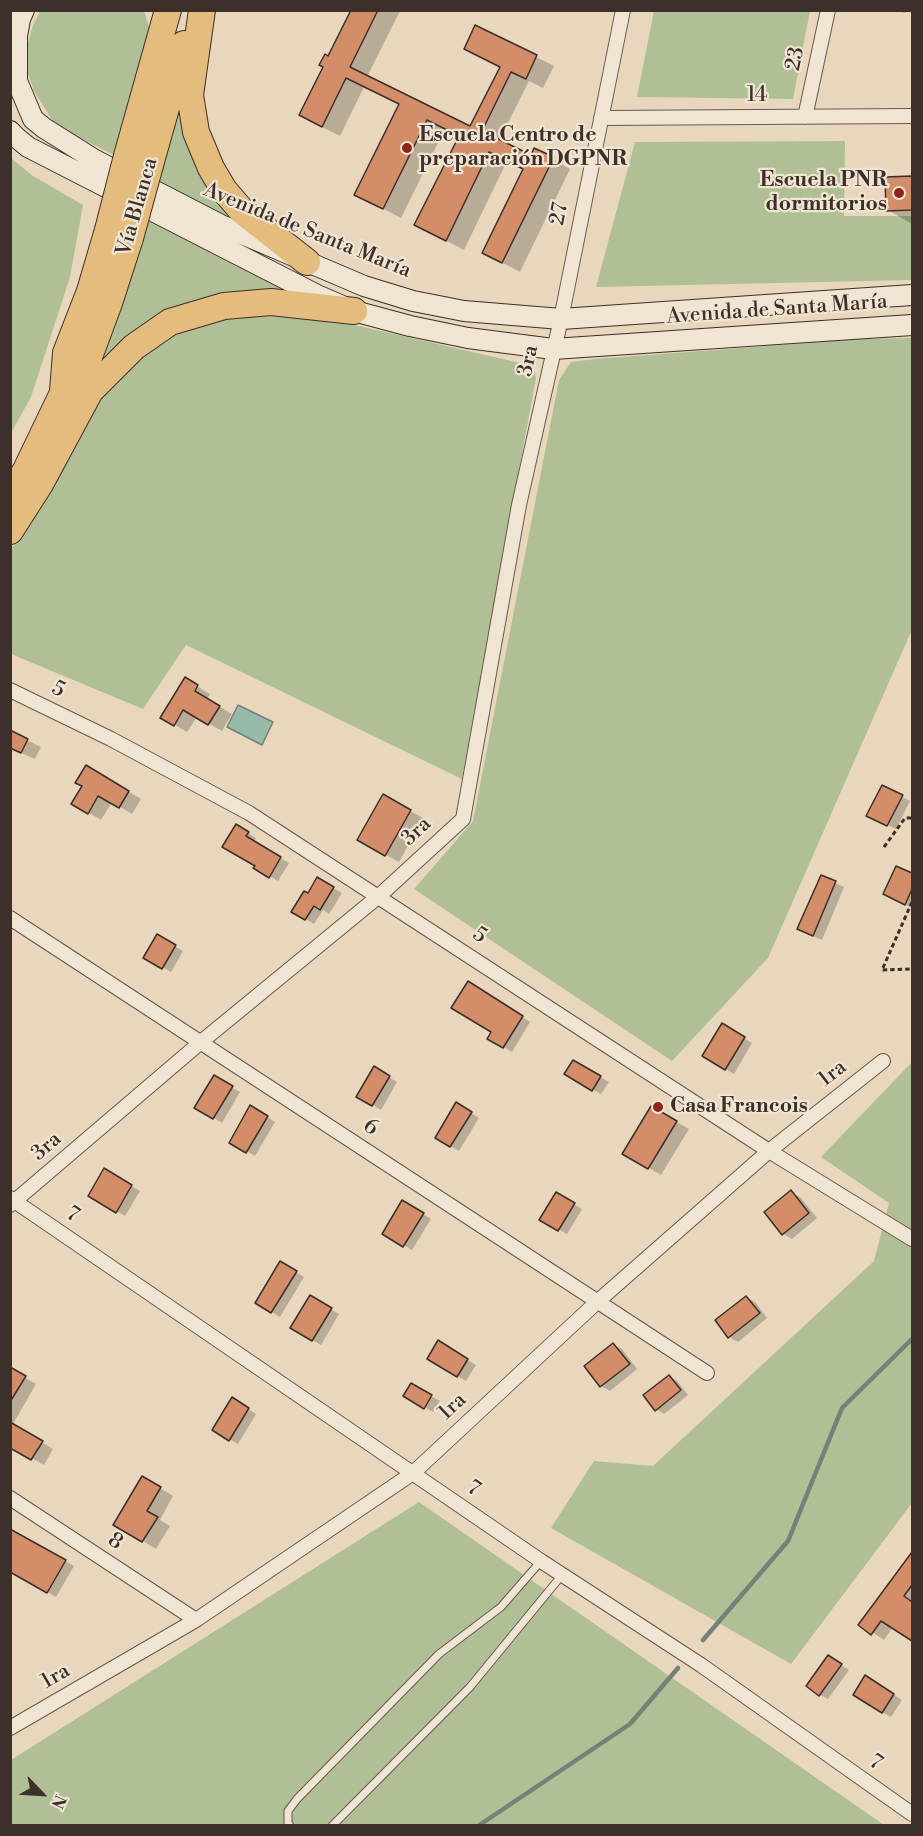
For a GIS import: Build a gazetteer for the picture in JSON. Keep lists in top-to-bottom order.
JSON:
{
  "streets": {
    "highway": ["Vía Blanca"],
    "street": [
      "23",
      "14",
      "27",
      "Avenida de Santa María",
      "3ra",
      "5",
      "1ra",
      "6",
      "7",
      "8"
    ]
  },
  "crossings": [
    ["23", "14"],
    ["14", "27"],
    ["27", "Avenida de Santa María"],
    ["27", "3ra"],
    ["Avenida de Santa María", "3ra"],
    ["3ra", "5"],
    ["3ra", "6"],
    ["3ra", "7"],
    ["5", "1ra"],
    ["1ra", "6"],
    ["1ra", "7"],
    ["1ra", "8"]
  ],
  "places": ["Escuela Centro de preparación DGPNR", "Escuela PNR dormitorios", "Casa Francois"],
  "north": "bottom right"
}
